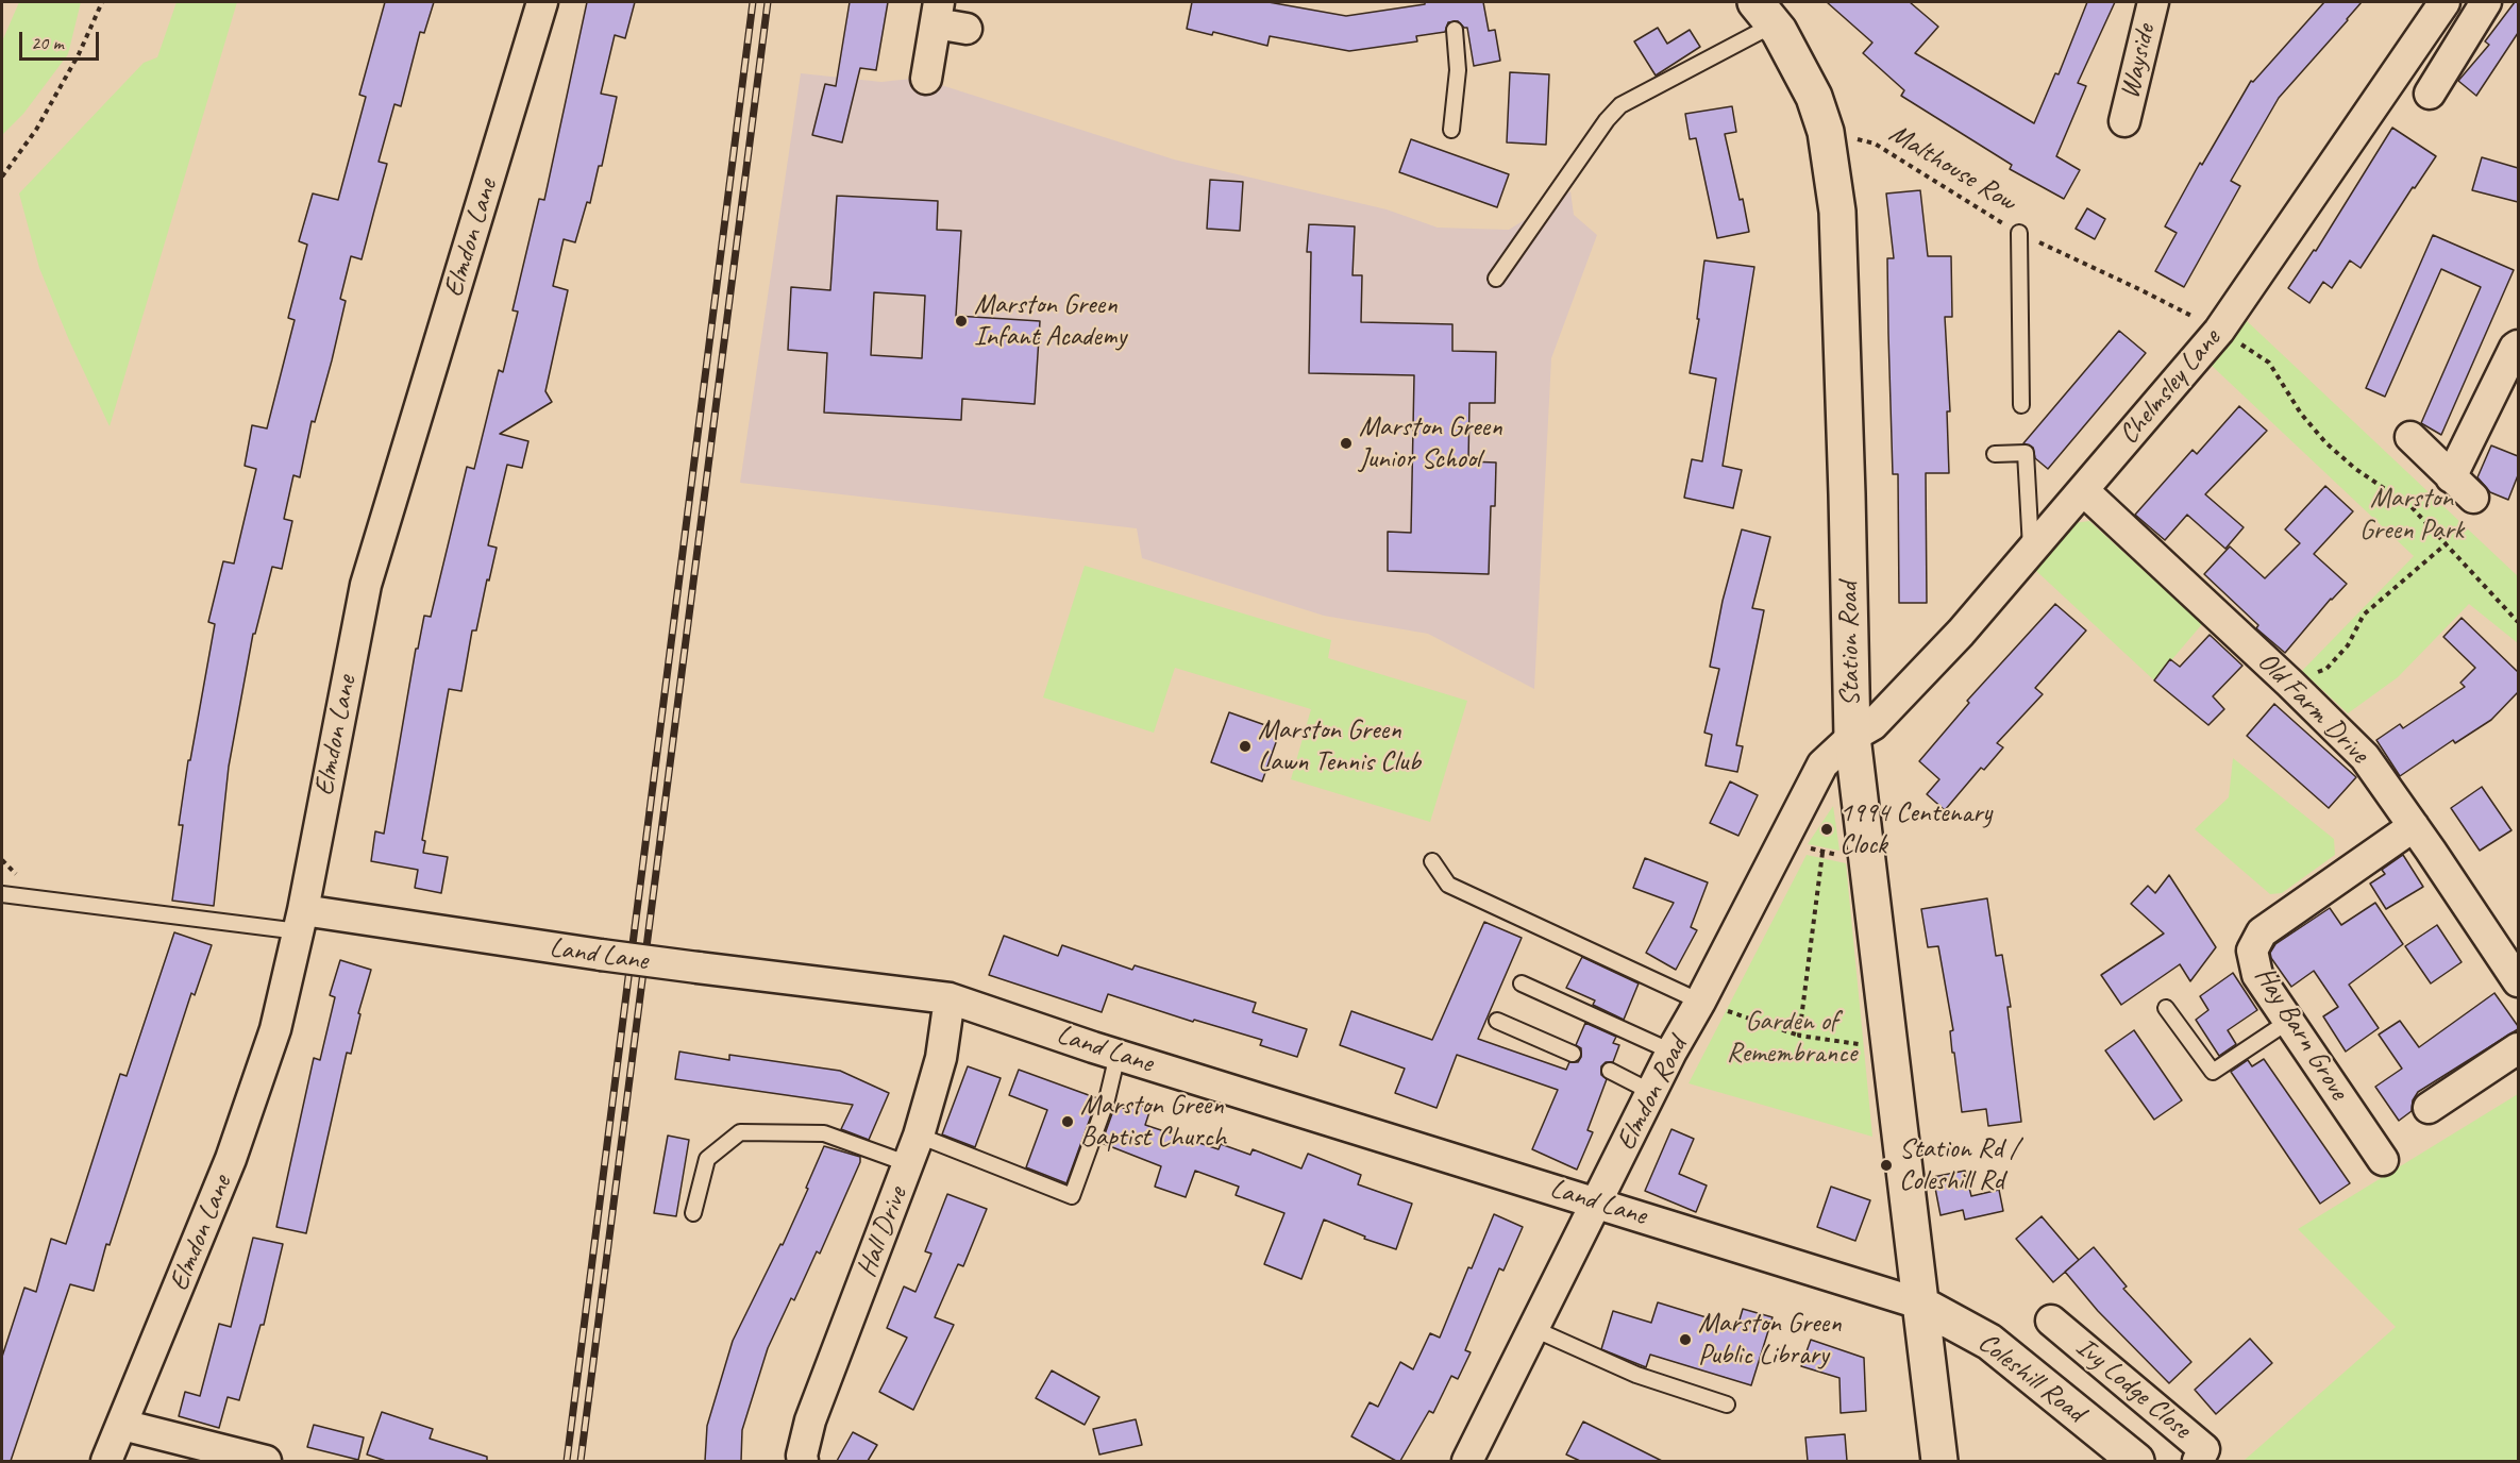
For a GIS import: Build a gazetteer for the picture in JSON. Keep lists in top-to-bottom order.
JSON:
{
  "streets": {
    "street": [
      "Wayside",
      "Elmdon Lane",
      "Chelmsley Lane",
      "Station Road",
      "Old Farm Drive",
      "Land Lane",
      "Hay Barn Grove",
      "Elmdon Road",
      "Hall Drive",
      "Coleshill Road",
      "Ivy Lodge Close"
    ],
    "path": ["Malthouse Row"]
  },
  "crossings": [
    ["Malthouse Row", "Station Road"],
    ["Elmdon Lane", "Land Lane"],
    ["Chelmsley Lane", "Station Road"],
    ["Chelmsley Lane", "Old Farm Drive"],
    ["Chelmsley Lane", "Elmdon Road"],
    ["Station Road", "Land Lane"],
    ["Station Road", "Elmdon Road"],
    ["Station Road", "Coleshill Road"],
    ["Old Farm Drive", "Hay Barn Grove"],
    ["Land Lane", "Elmdon Road"],
    ["Land Lane", "Hall Drive"],
    ["Land Lane", "Coleshill Road"]
  ],
  "parks": ["Marston Green Park", "Garden of Remembrance"],
  "places": [
    "Marston Green Infant Academy",
    "Marston Green Junior School",
    "Marston Green Lawn Tennis Club",
    "1994 Centenary Clock",
    "Marston Green Baptist Church",
    "Station Rd / Coleshill Rd",
    "Marston Green Public Library"
  ],
  "scale_bar": "20 m"
}
